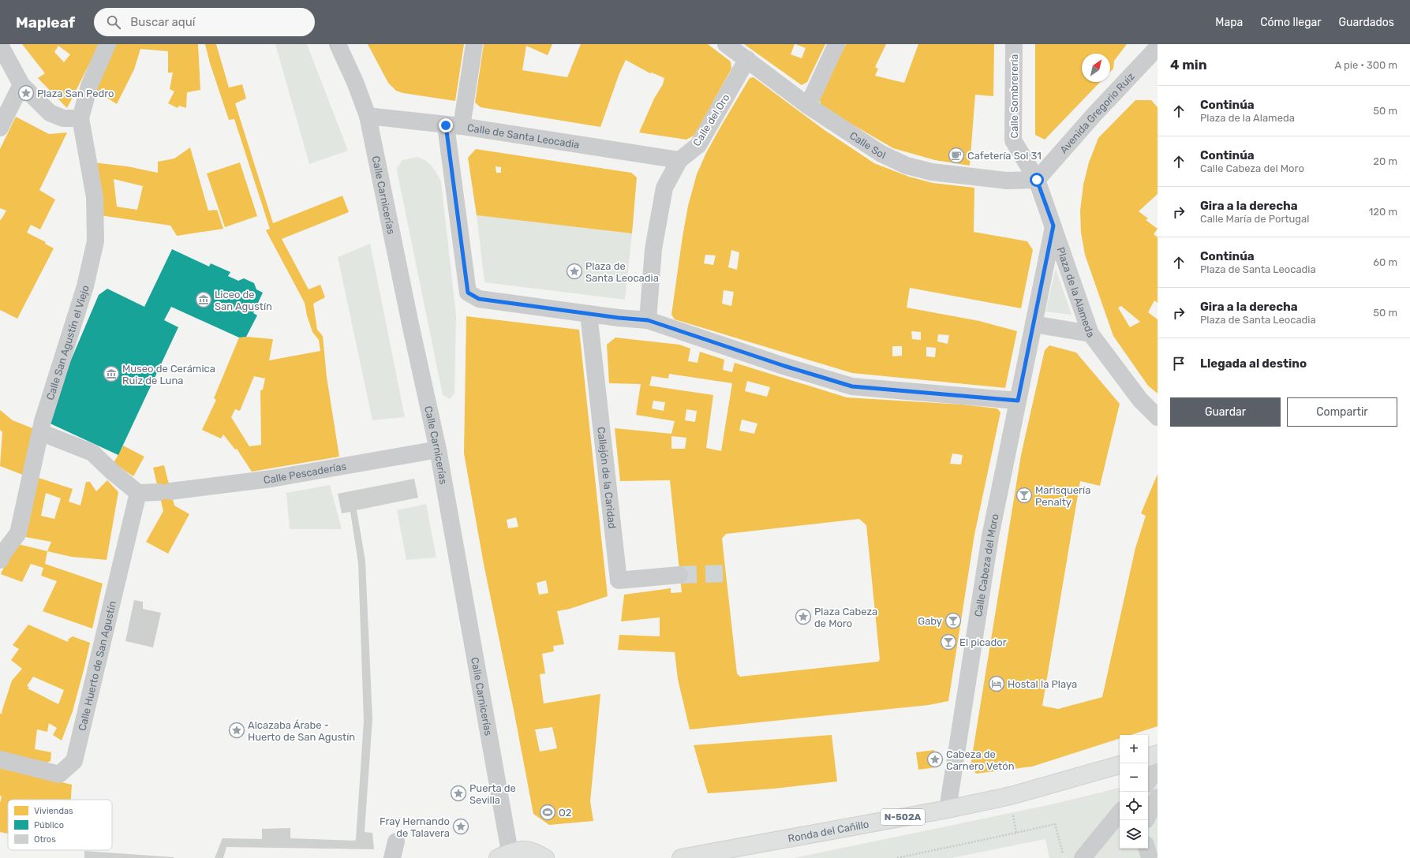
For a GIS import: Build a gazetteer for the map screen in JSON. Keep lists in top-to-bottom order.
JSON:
{
  "streets": {
    "main road": ["N-502A", "Ronda del Cañillo"],
    "street": [
      "Calle Sombrerería",
      "Avenida Gregorio Ruiz",
      "Calle del Oro",
      "Calle de Santa Leocadia",
      "Calle Sol",
      "Calle Carnicerías",
      "Plaza de la Alameda",
      "Calle San Agustín el Viejo",
      "Calle Pescaderías",
      "Callejón de la Caridad",
      "Calle Cabeza del Moro",
      "Calle Huerto de San Agustín"
    ]
  },
  "crossings": [
    ["Calle Sombrerería", "Avenida Gregorio Ruiz"],
    ["Calle Sombrerería", "Calle Sol"],
    ["Calle Sombrerería", "Plaza de la Alameda"],
    ["Avenida Gregorio Ruiz", "Calle Sol"],
    ["Avenida Gregorio Ruiz", "Plaza de la Alameda"],
    ["Calle del Oro", "Calle de Santa Leocadia"],
    ["Calle del Oro", "Calle Sol"],
    ["Calle de Santa Leocadia", "Calle Carnicerías"],
    ["Calle Sol", "Plaza de la Alameda"],
    ["Calle Carnicerías", "Calle Pescaderías"],
    ["Plaza de la Alameda", "Calle Cabeza del Moro"],
    ["Calle Pescaderías", "Calle Huerto de San Agustín"],
    ["Calle Cabeza del Moro", "Ronda del Cañillo"]
  ],
  "places": {
    "place": [
      "Plaza San Pedro",
      "Plaza de Santa Leocadia",
      "Plaza Cabeza de Moro",
      "Alcazaba Árabe - Huerto de San Agustín",
      "Cabeza de Carnero Vetón",
      "Puerta de Sevilla",
      "Fray Hernando de Talavera"
    ],
    "cafe": ["Cafetería Sol 31"],
    "museum": ["Liceo de San Agustín", "Museo de Cerámica Ruiz de Luna"],
    "bar": ["Marisquería Penalty", "Gaby", "El picador"],
    "hotel": ["Hostal la Playa"],
    "sports": ["O2"]
  },
  "legend": ["Viviendas", "Público", "Otros"],
  "north": "top right",
  "page": {
    "header": "Mapleaf",
    "search": "Buscar aquí",
    "nav": ["Mapa", "Cómo llegar", "Guardados"],
    "heading": ["4 min", "A pie · 300 m"],
    "list": [
      ["Continúa", "Plaza de la Alameda", "50 m"],
      ["Continúa", "Calle Cabeza del Moro", "20 m"],
      ["Gira a la derecha", "Calle María de Portugal", "120 m"],
      ["Continúa", "Plaza de Santa Leocadia", "60 m"],
      ["Gira a la derecha", "Plaza de Santa Leocadia", "50 m"],
      "Llegada al destino"
    ],
    "buttons": ["Guardar", "Compartir"],
    "map_buttons": ["+", "−"]
  }
}
